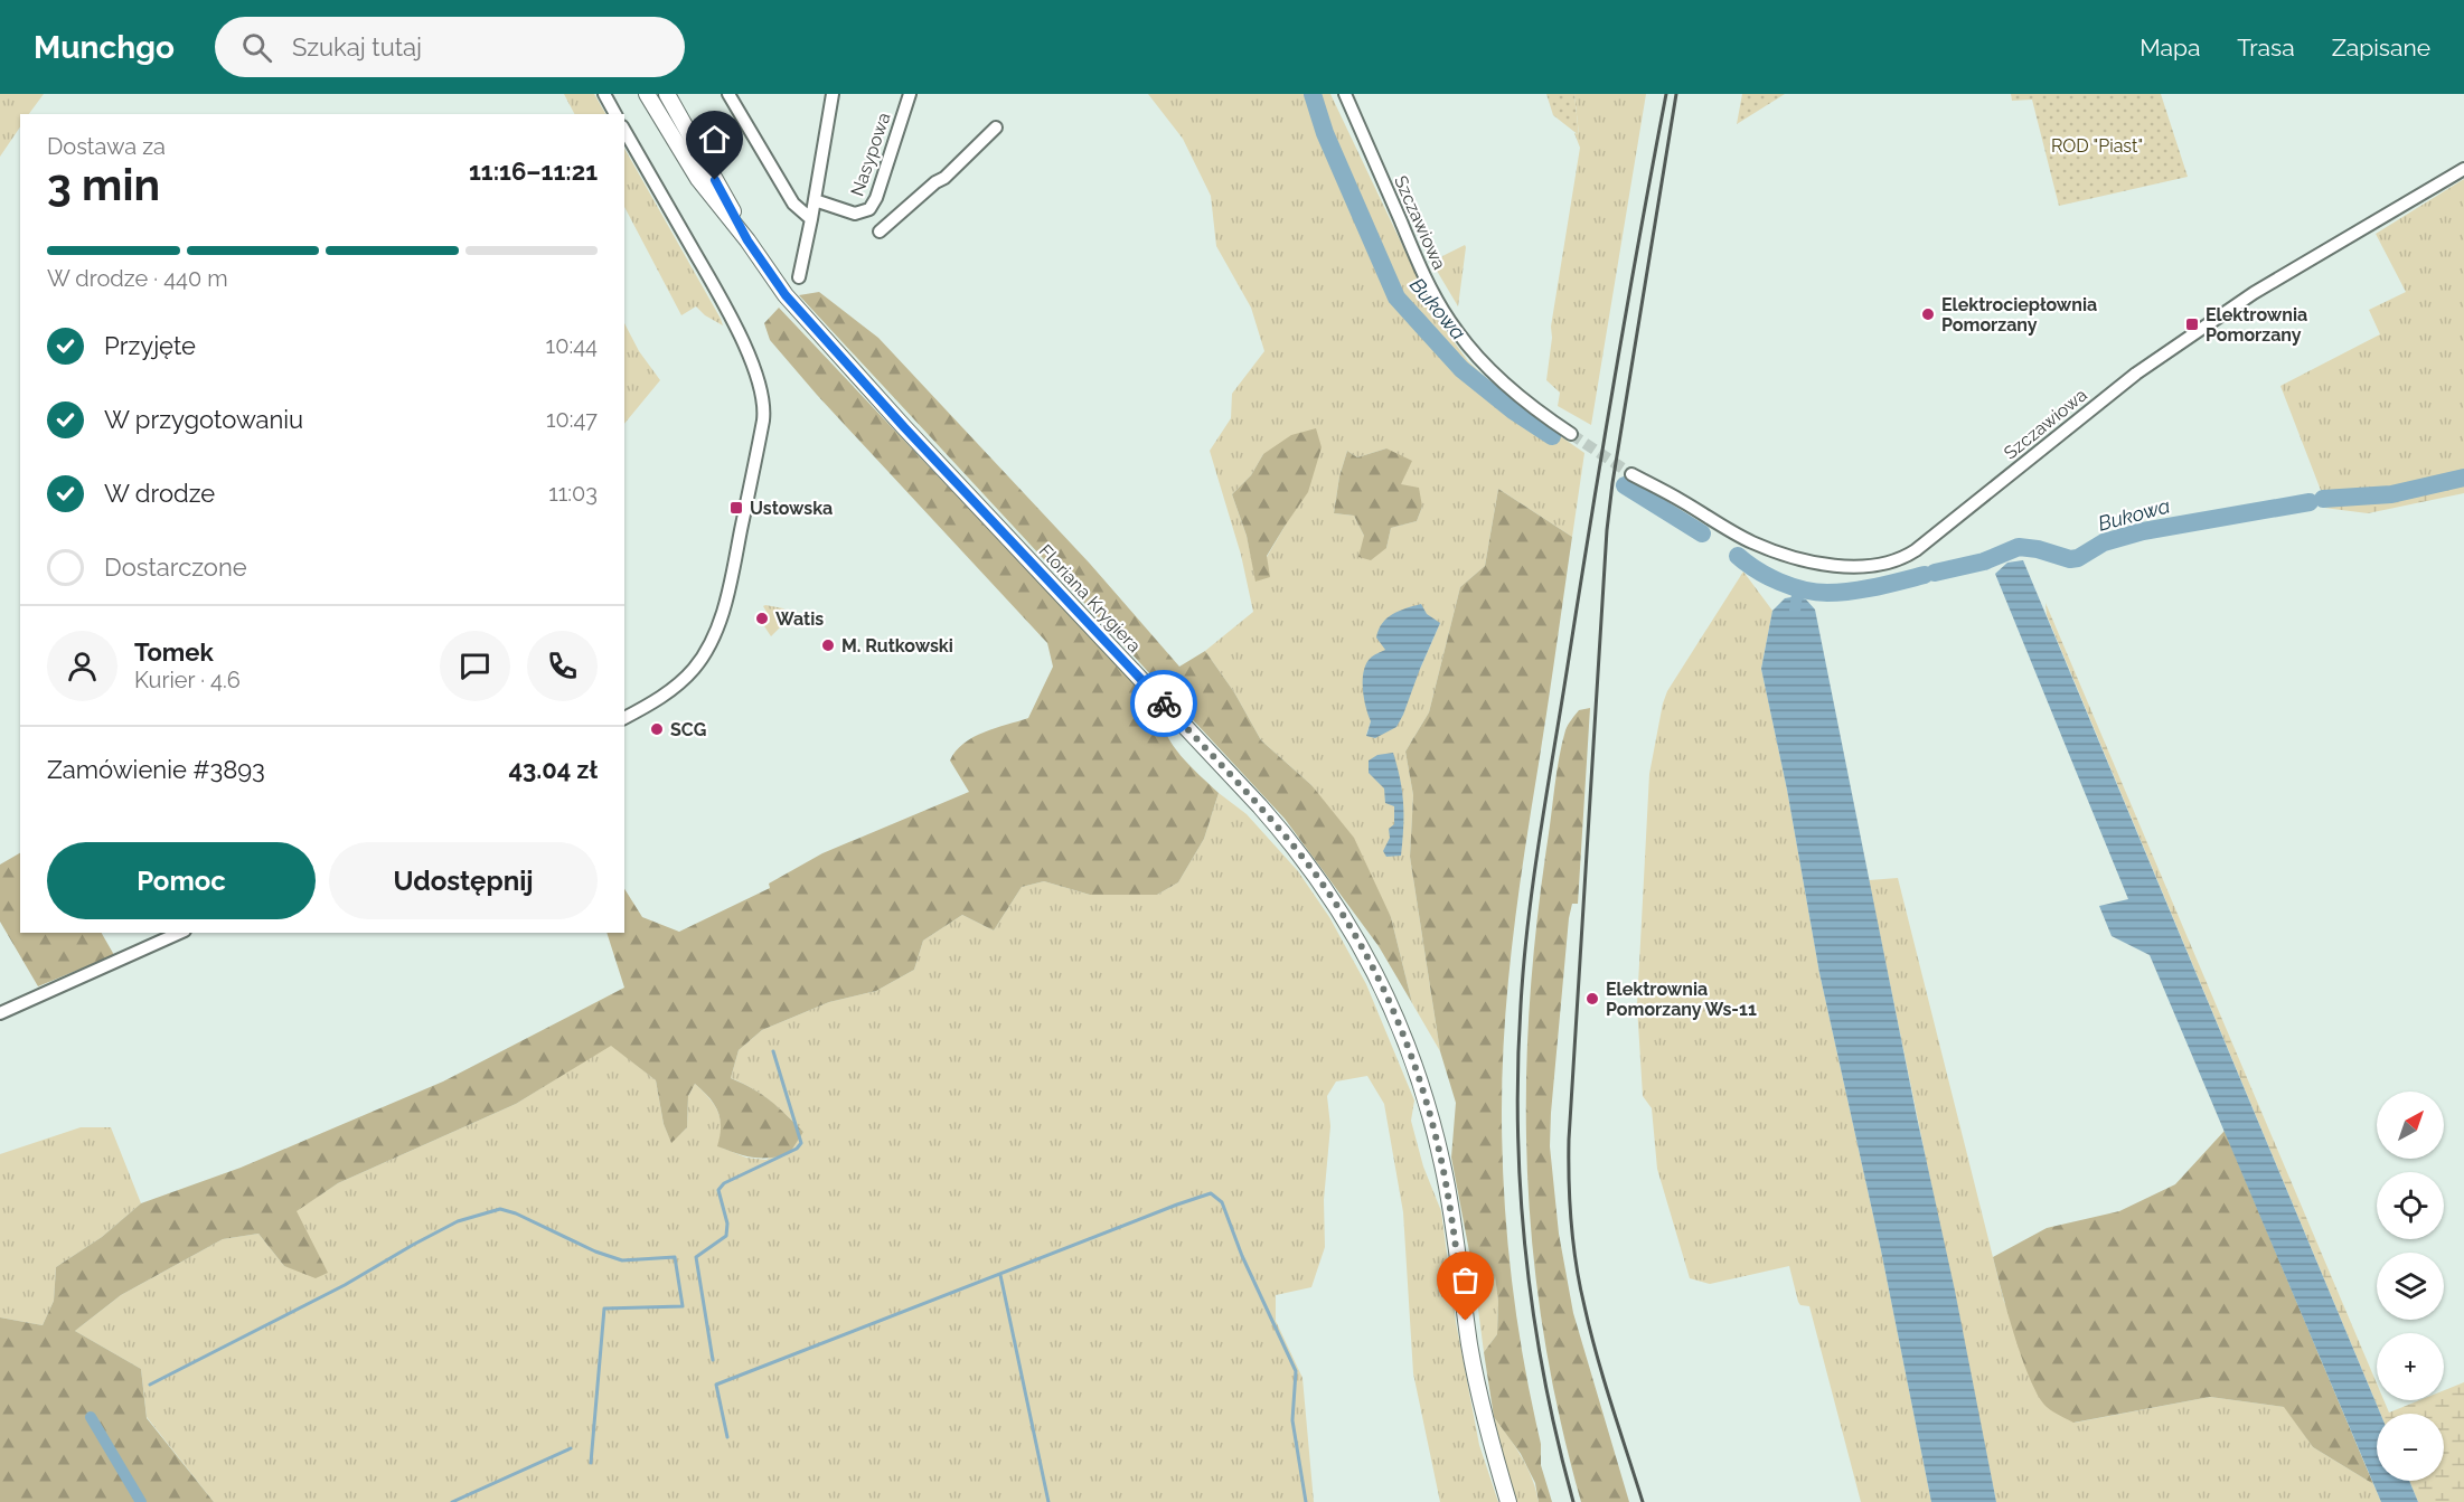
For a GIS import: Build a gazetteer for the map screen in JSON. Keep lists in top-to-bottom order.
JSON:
{
  "streets": {
    "main road": ["Floriana Krygiera"],
    "street": ["Nasypowa", "Szczawiowa"]
  },
  "water": ["Bukowa"],
  "parks": ["ROD \"Piast\""],
  "places": {
    "other": [
      "Elektrociepłownia Pomorzany",
      "Watis",
      "M. Rutkowski",
      "SCG",
      "Elektrownia Pomorzany Ws-11"
    ],
    "transit": ["Elektrownia Pomorzany", "Ustowska"]
  },
  "north": "top right",
  "page": {
    "header": "Munchgo",
    "search": "Szukaj tutaj",
    "nav": ["Mapa", "Trasa", "Zapisane"],
    "heading": ["3 min", "Dostawa za", "11:16–11:21"],
    "panel": [
      "Tomek",
      "Kurier · 4.6",
      "Zamówienie #3893",
      "43.04 zł"
    ],
    "bar": "W drodze · 440 m",
    "list": [
      ["Przyjęte", "10:44"],
      ["W przygotowaniu", "10:47"],
      ["W drodze", "11:03"],
      "Dostarczone"
    ],
    "buttons": ["Pomoc", "Udostępnij"],
    "map_buttons": ["+", "−"]
  }
}
